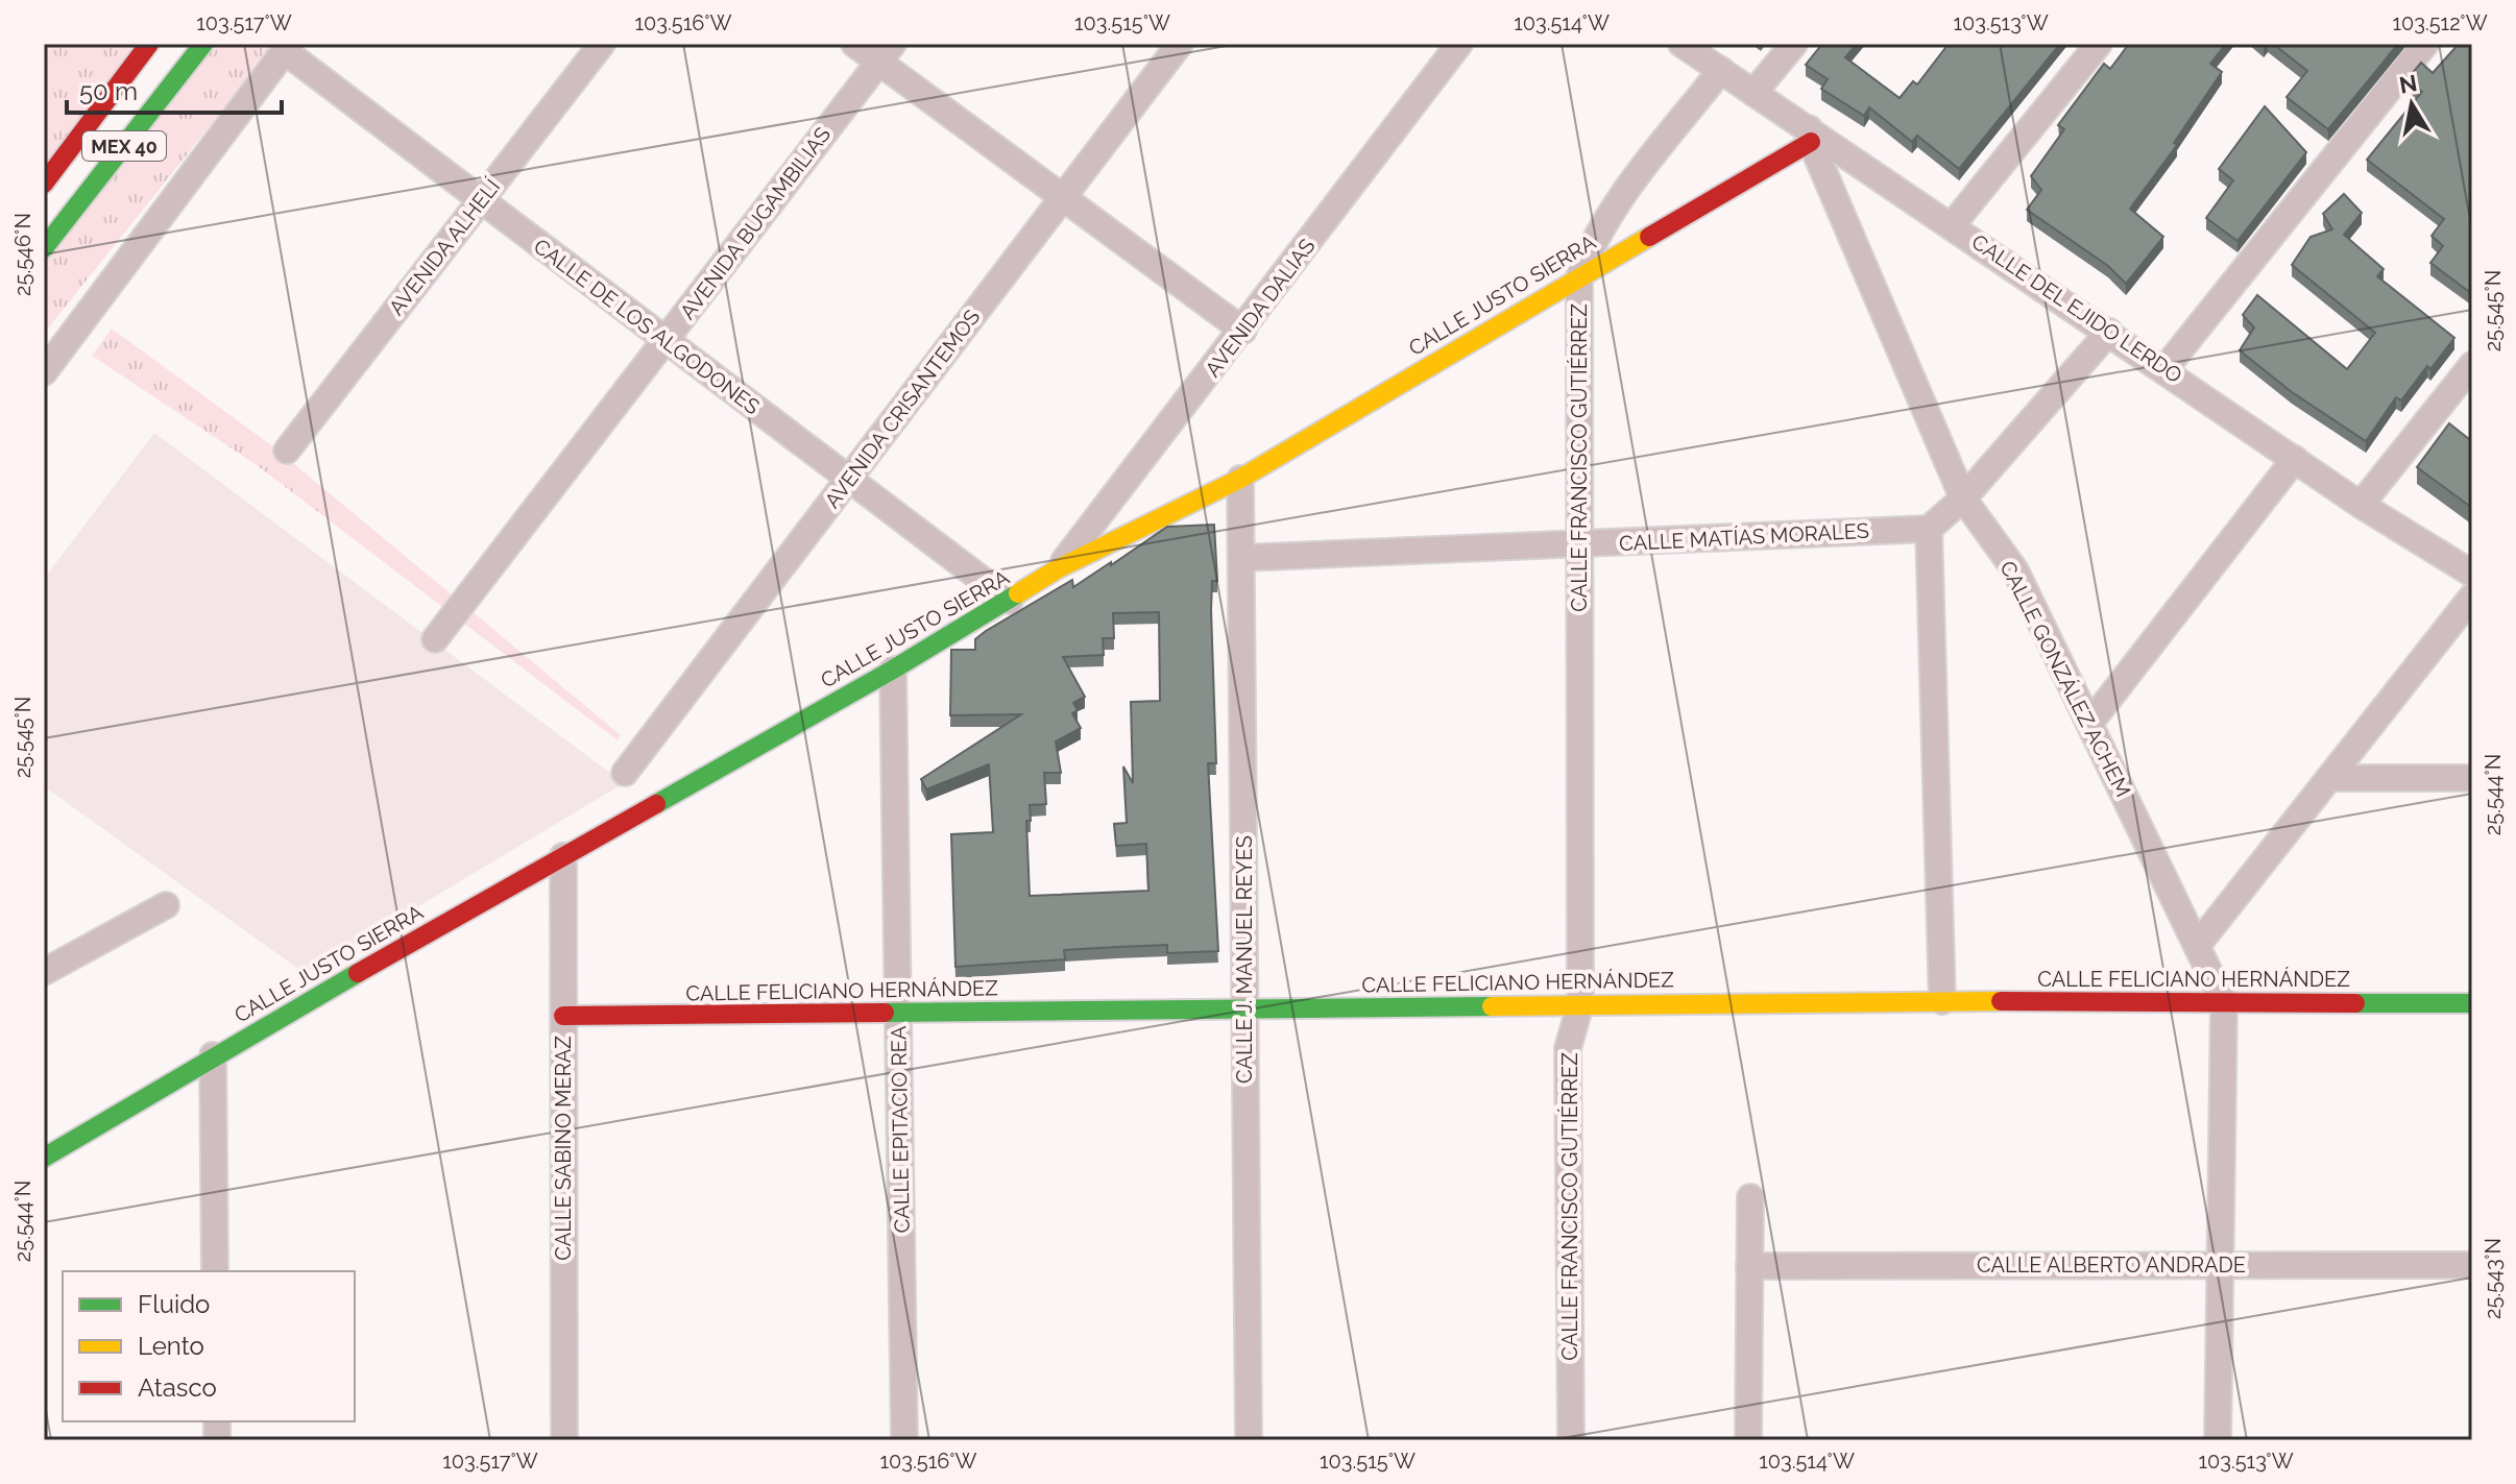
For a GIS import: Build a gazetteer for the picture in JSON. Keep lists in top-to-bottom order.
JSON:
{
  "streets": {
    "street": [
      "MEX 40",
      "AVENIDA BUGAMBILIAS",
      "AVENIDA ALHELÍ",
      "CALLE JUSTO SIERRA",
      "AVENIDA DALIAS",
      "CALLE DEL EJIDO LERDO",
      "CALLE DE LOS ALGODONES",
      "AVENIDA CRISANTEMOS",
      "CALLE FRANCISCO GUTIÉRREZ",
      "CALLE MATÍAS MORALES",
      "CALLE GONZÁLEZ ACHEM",
      "CALLE J. MANUEL REYES",
      "CALLE FELICIANO HERNÁNDEZ",
      "CALLE EPITACIO REA",
      "CALLE SABINO MERAZ",
      "CALLE ALBERTO ANDRADE"
    ]
  },
  "crossings": [
    ["AVENIDA BUGAMBILIAS", "CALLE DE LOS ALGODONES"],
    ["AVENIDA ALHELÍ", "CALLE DE LOS ALGODONES"],
    ["CALLE JUSTO SIERRA", "AVENIDA DALIAS"],
    ["CALLE JUSTO SIERRA", "CALLE DEL EJIDO LERDO"],
    ["CALLE JUSTO SIERRA", "CALLE DE LOS ALGODONES"],
    ["CALLE JUSTO SIERRA", "CALLE FRANCISCO GUTIÉRREZ"],
    ["CALLE JUSTO SIERRA", "CALLE GONZÁLEZ ACHEM"],
    ["CALLE JUSTO SIERRA", "CALLE J. MANUEL REYES"],
    ["CALLE JUSTO SIERRA", "CALLE EPITACIO REA"],
    ["CALLE JUSTO SIERRA", "CALLE SABINO MERAZ"],
    ["CALLE DEL EJIDO LERDO", "CALLE FRANCISCO GUTIÉRREZ"],
    ["CALLE DEL EJIDO LERDO", "CALLE GONZÁLEZ ACHEM"],
    ["CALLE DE LOS ALGODONES", "AVENIDA CRISANTEMOS"],
    ["CALLE FRANCISCO GUTIÉRREZ", "CALLE MATÍAS MORALES"],
    ["CALLE FRANCISCO GUTIÉRREZ", "CALLE FELICIANO HERNÁNDEZ"],
    ["CALLE MATÍAS MORALES", "CALLE J. MANUEL REYES"],
    ["CALLE GONZÁLEZ ACHEM", "CALLE FELICIANO HERNÁNDEZ"],
    ["CALLE J. MANUEL REYES", "CALLE FELICIANO HERNÁNDEZ"],
    ["CALLE FELICIANO HERNÁNDEZ", "CALLE EPITACIO REA"],
    ["CALLE FELICIANO HERNÁNDEZ", "CALLE SABINO MERAZ"]
  ],
  "legend": ["Fluido", "Lento", "Atasco"],
  "scale_bar": "50 m",
  "north": "top",
  "coordinates": [
    "103.517°W",
    "103.516°W",
    "103.515°W",
    "103.514°W",
    "103.513°W",
    "103.512°W",
    "25.546°N",
    "25.545°N",
    "25.544°N",
    "25.543°N"
  ]
}
